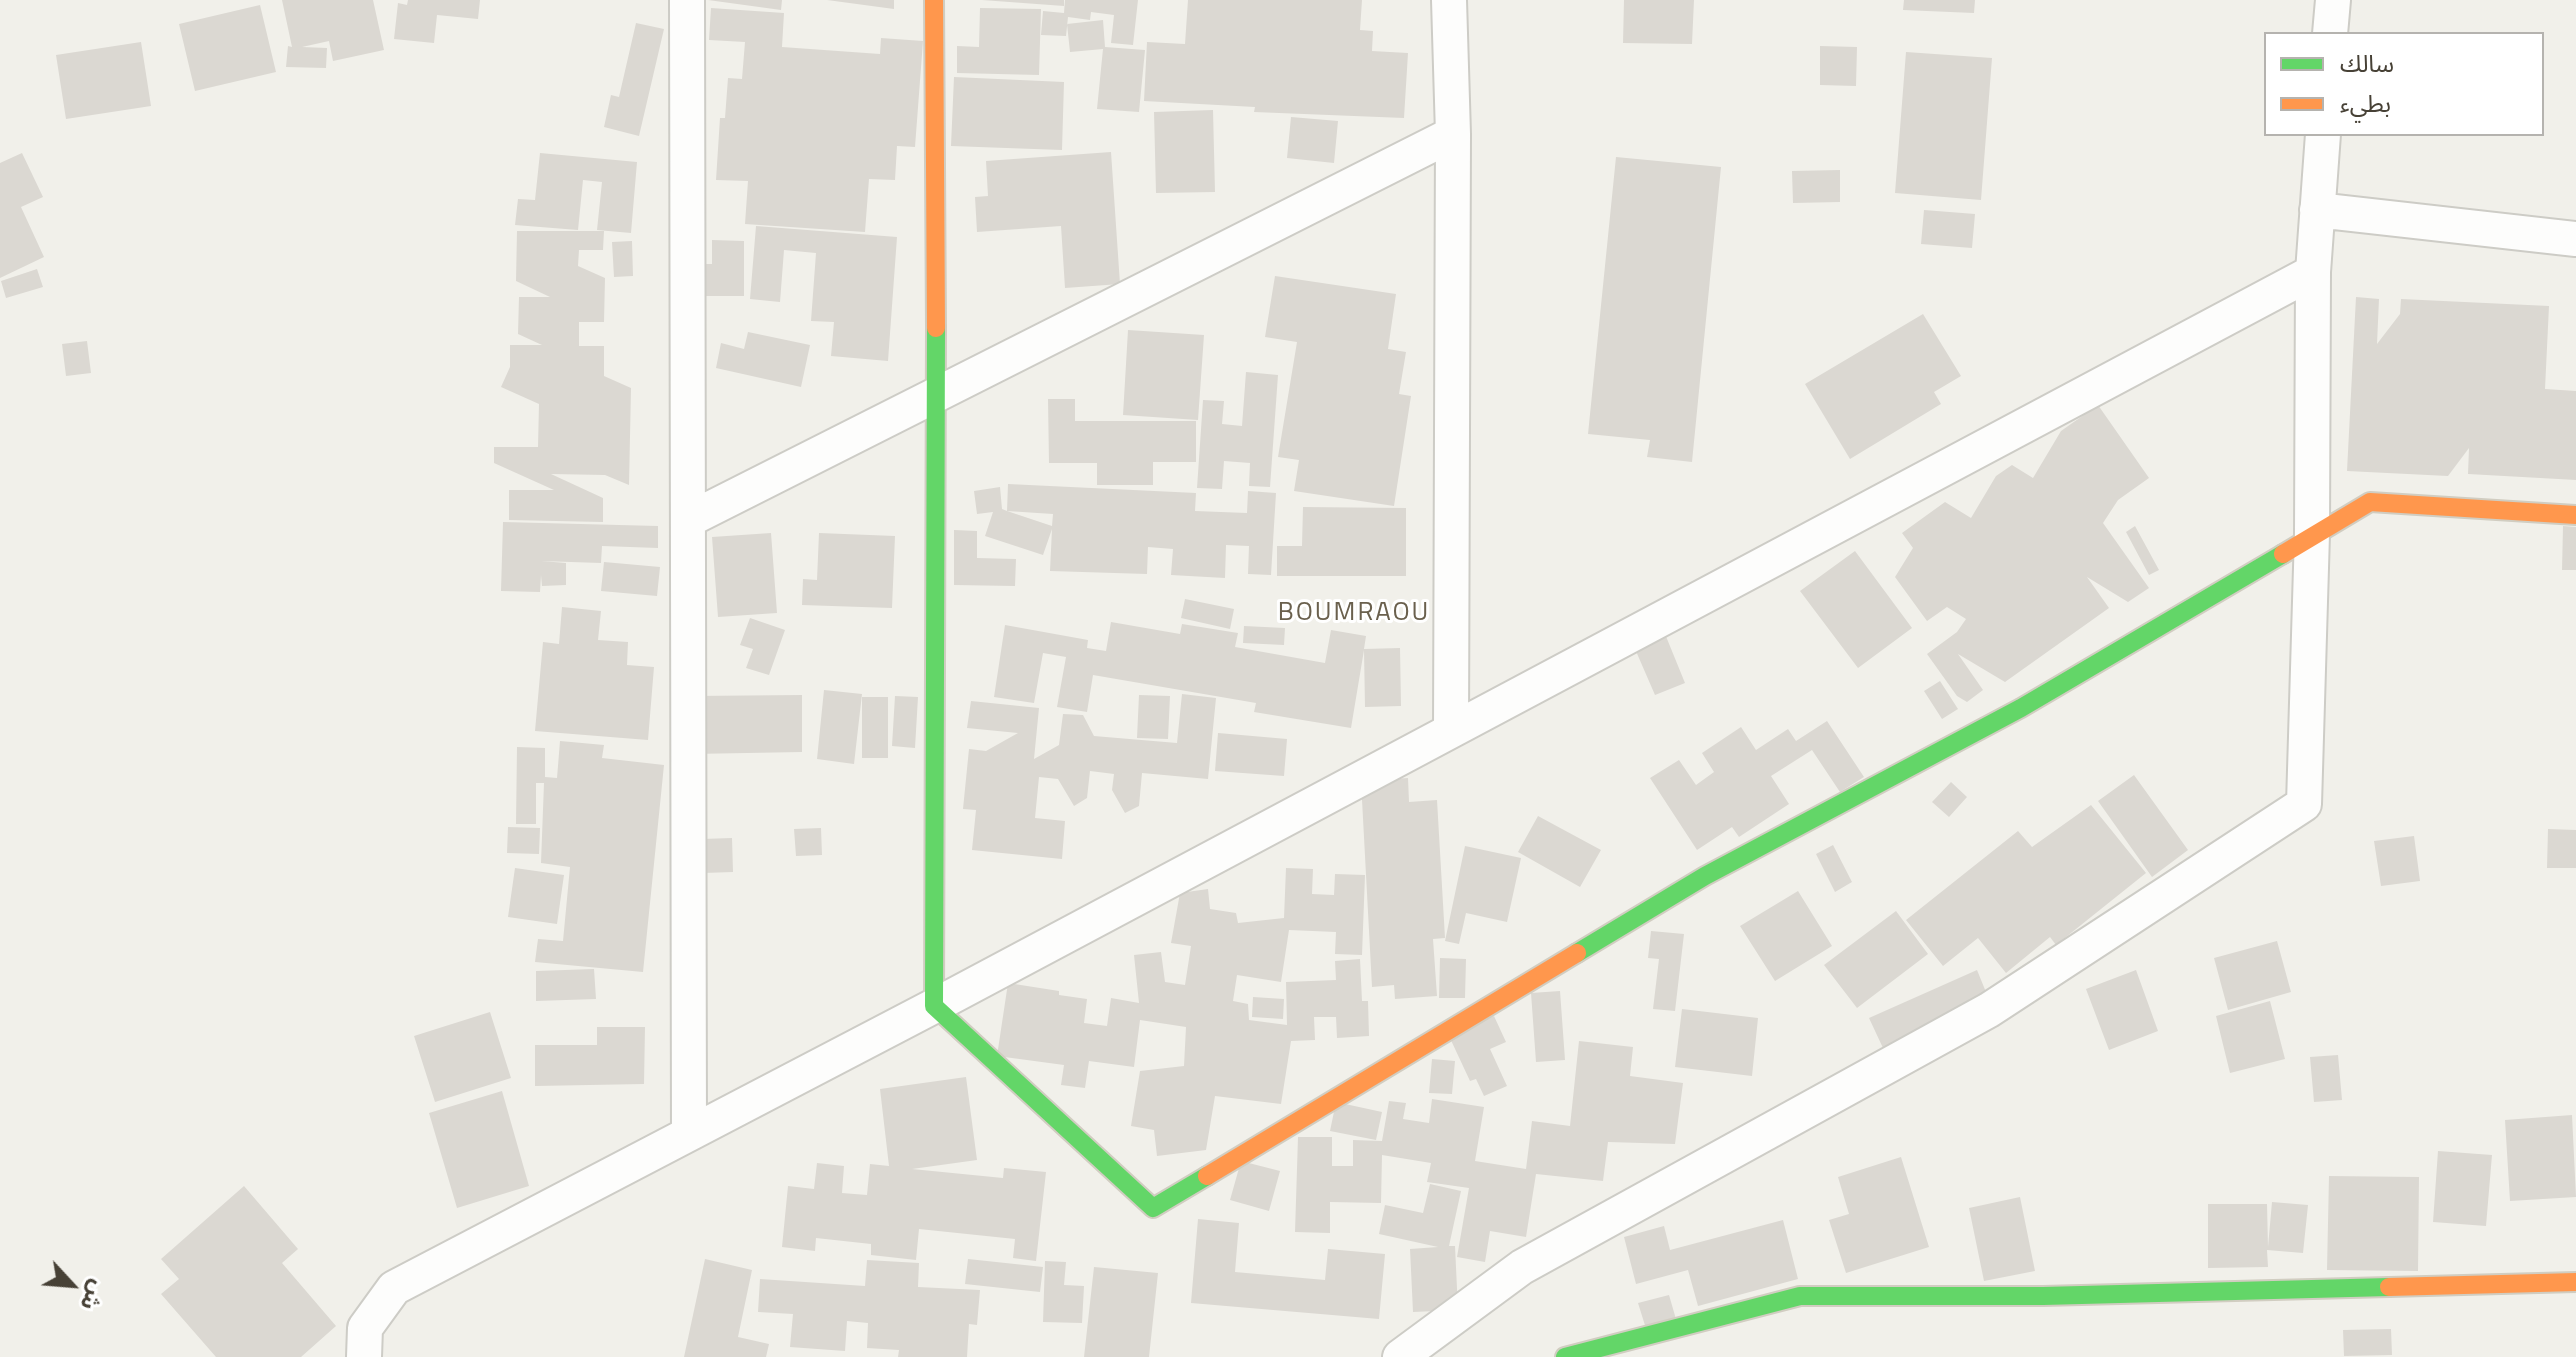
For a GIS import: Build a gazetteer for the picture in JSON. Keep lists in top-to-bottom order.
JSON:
{
  "districts": ["BOUMRAOU"],
  "legend": ["سالك", "بطيء"],
  "north": "bottom right"
}
